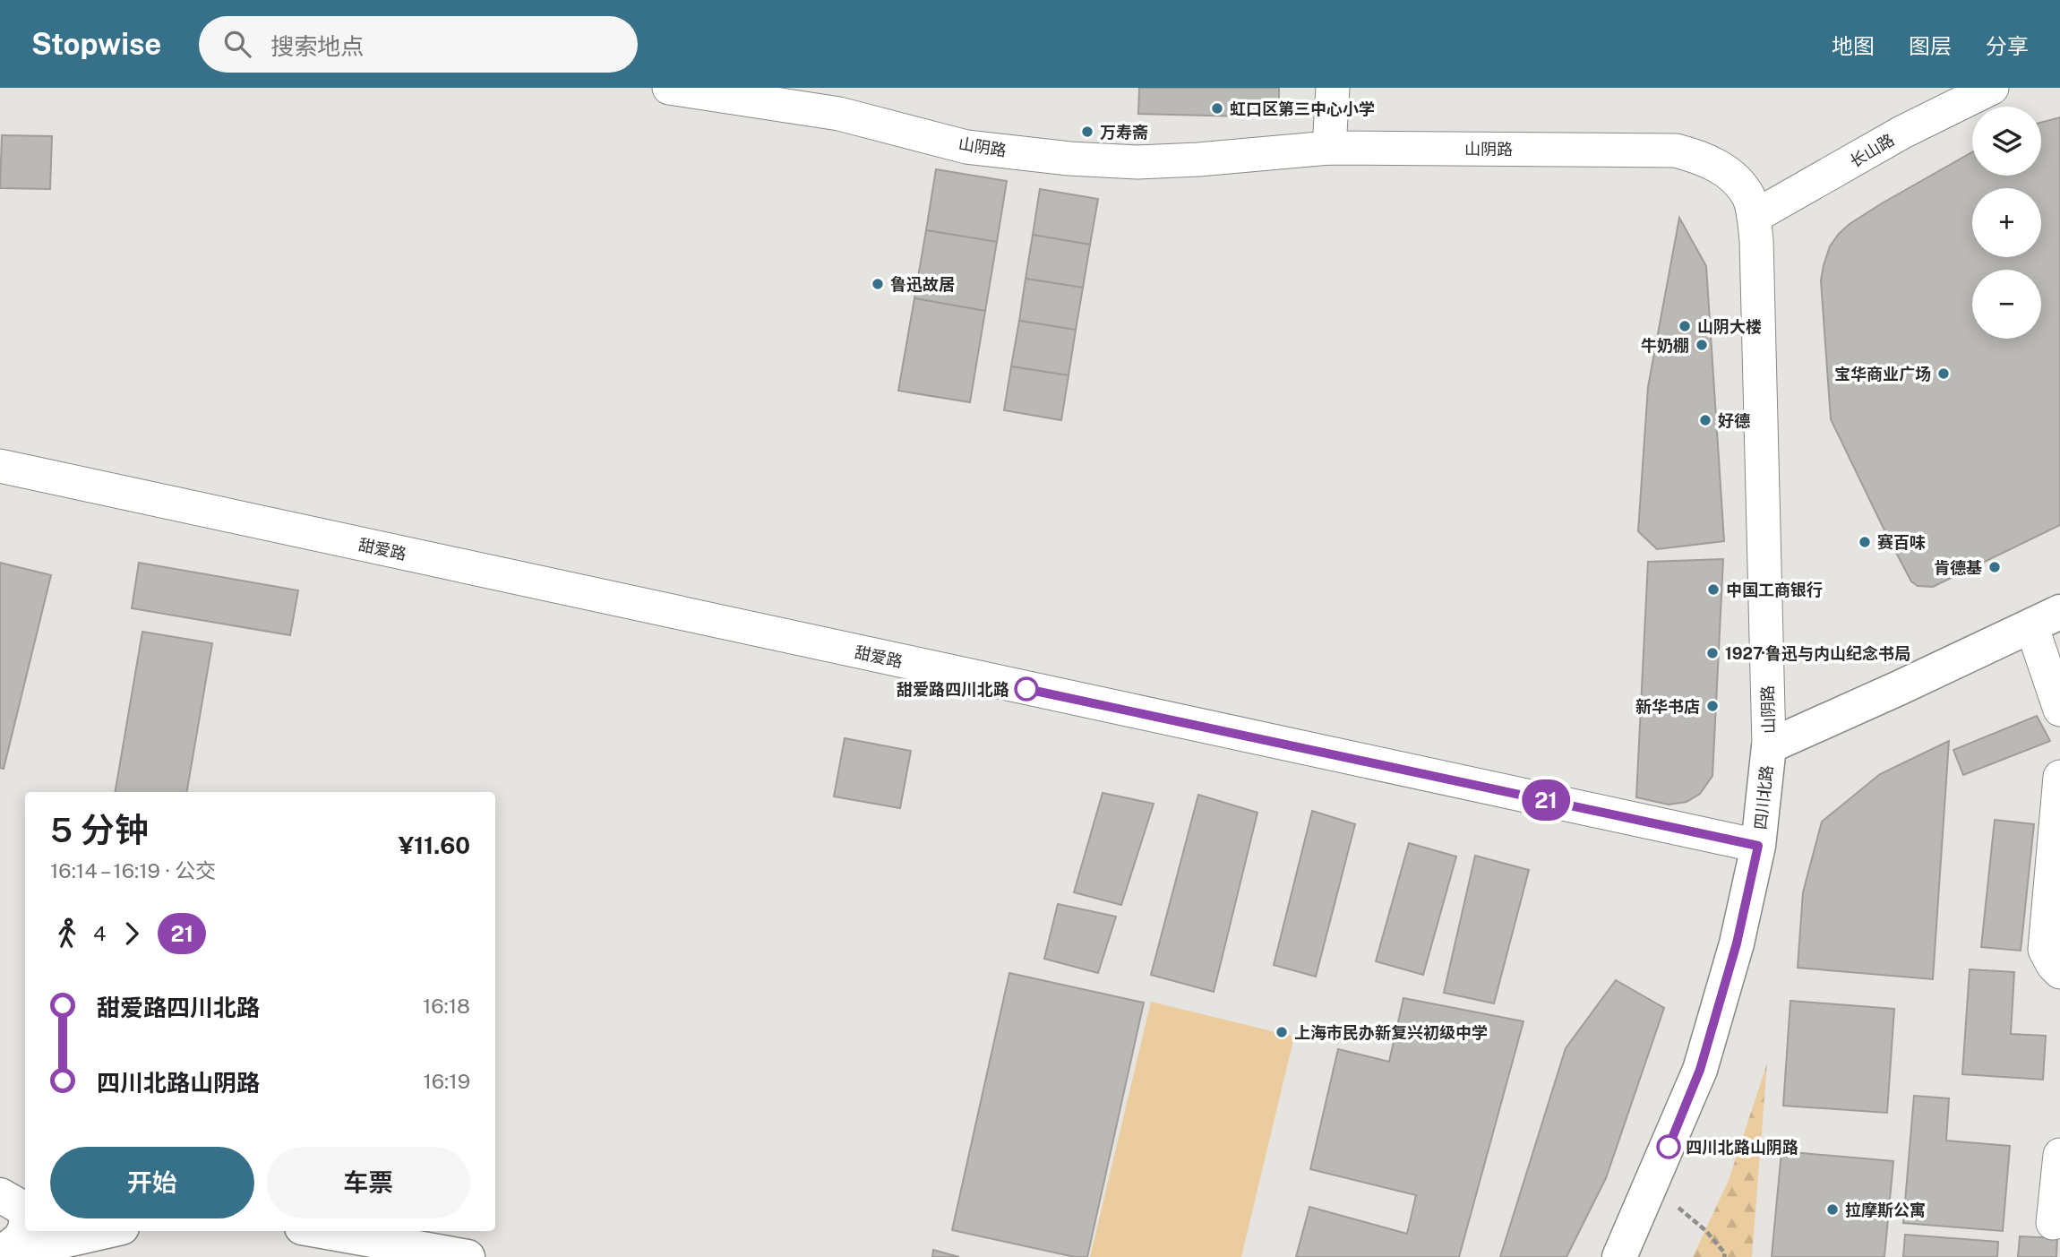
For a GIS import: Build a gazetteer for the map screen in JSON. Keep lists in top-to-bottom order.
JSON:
{
  "streets": {
    "main road": ["四川北路"],
    "street": ["山阴路", "长山路", "甜爱路"]
  },
  "crossings": [
    ["山阴路", "长山路"],
    ["山阴路", "四川北路"],
    ["甜爱路", "四川北路"]
  ],
  "places": [
    "虹口区第三中心小学",
    "万寿斋",
    "鲁迅故居",
    "山阴大楼",
    "牛奶棚",
    "宝华商业广场",
    "好德",
    "赛百味",
    "肯德基",
    "中国工商银行",
    "1927·鲁迅与内山纪念书局",
    "甜爱路四川北路",
    "新华书店",
    "上海市民办新复兴初级中学",
    "四川北路山阴路",
    "拉摩斯公寓"
  ],
  "lines": ["bus line 21"],
  "page": {
    "header": "Stopwise",
    "search": "搜索地点",
    "nav": ["地图", "图层", "分享"],
    "on_map": "21",
    "map_buttons": ["+", "−"],
    "heading": ["5 分钟", "16:14 – 16:19 · 公交", "¥11.60"],
    "legs": ["4", "21"],
    "list": [
      {
        "name": "甜爱路四川北路",
        "value": "16:18"
      },
      {
        "name": "四川北路山阴路",
        "value": "16:19"
      }
    ],
    "buttons": ["开始", "车票"]
  }
}
